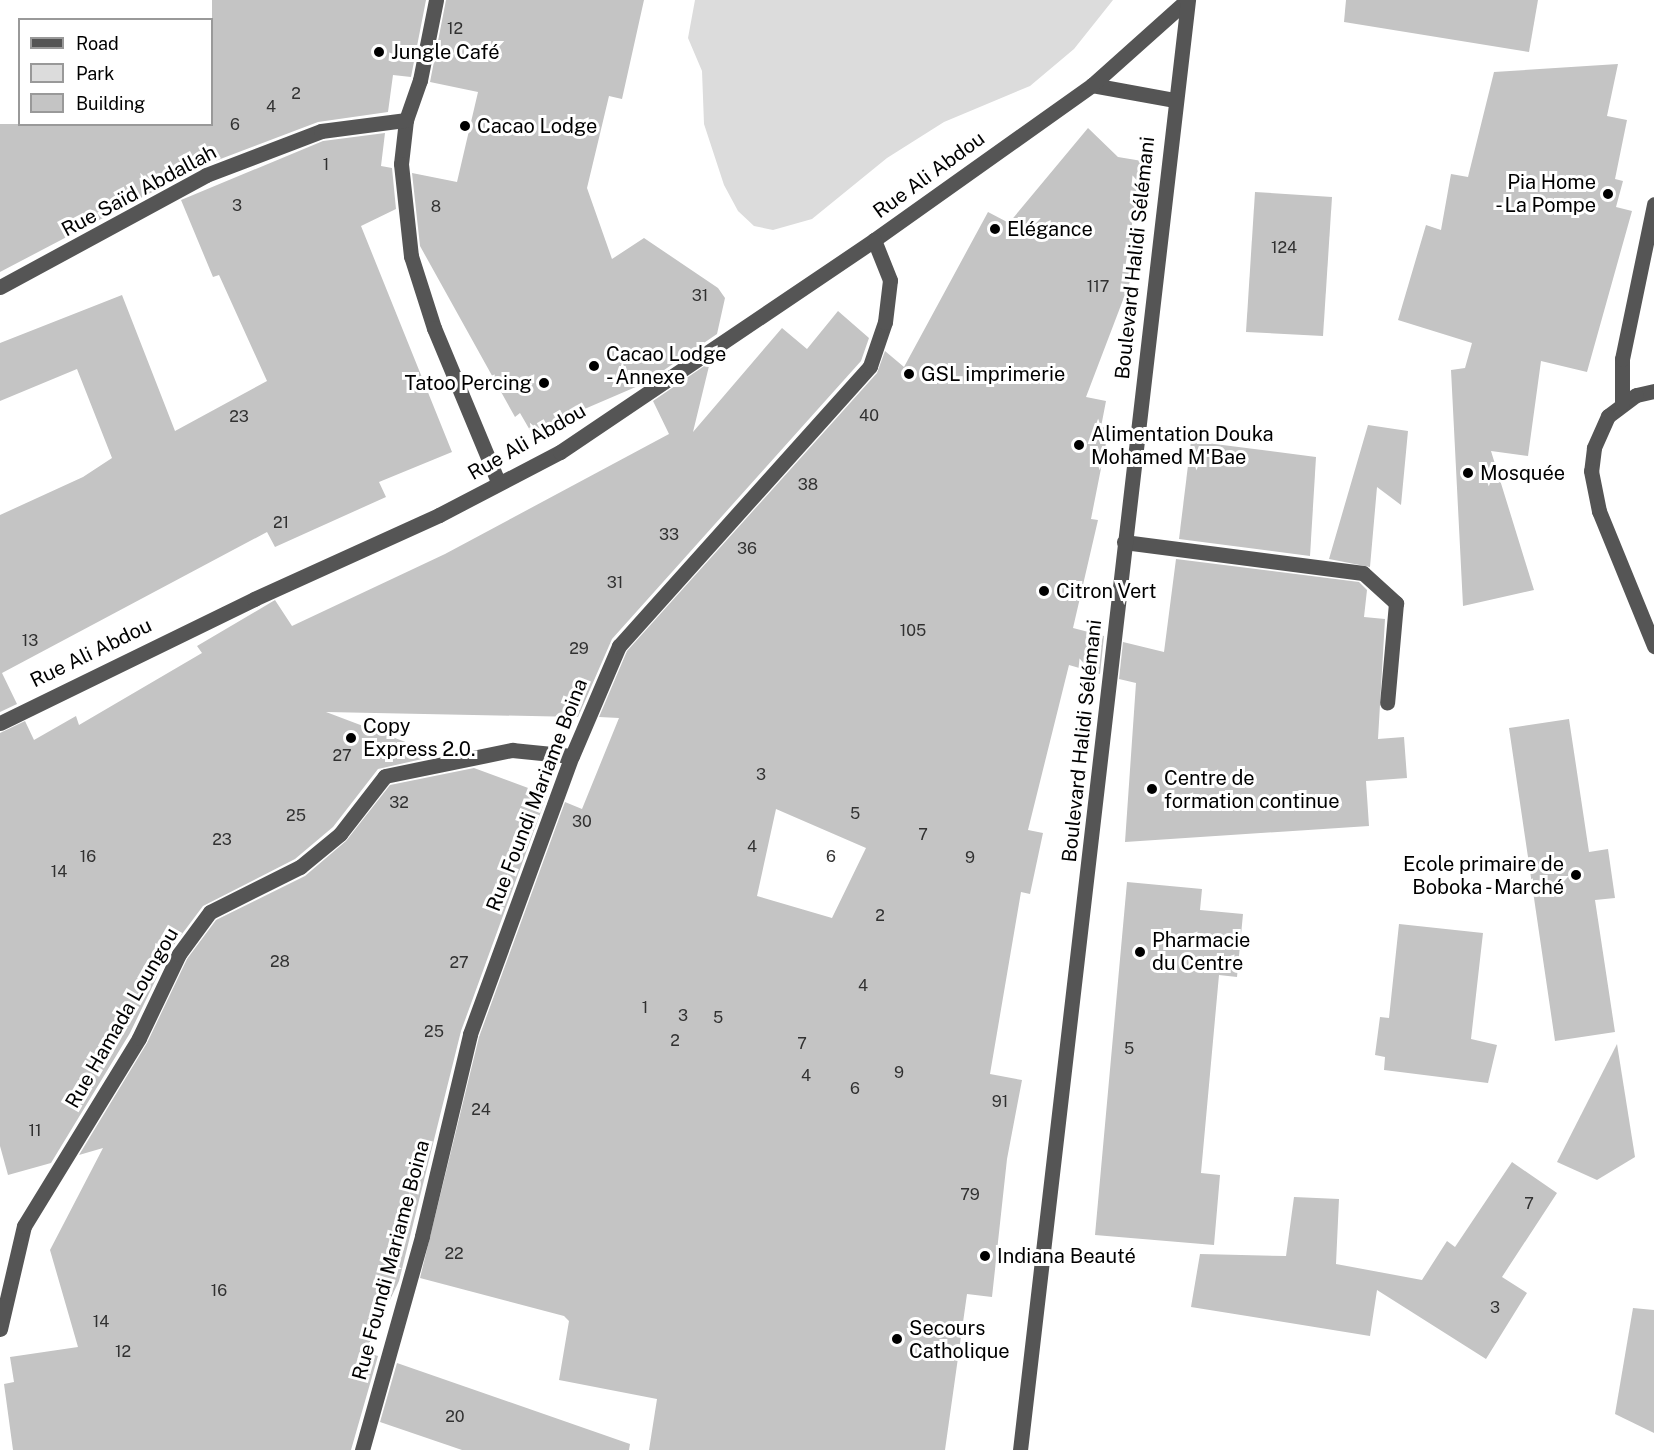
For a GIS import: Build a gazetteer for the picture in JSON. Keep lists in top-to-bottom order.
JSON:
{
  "streets": {
    "street": [
      "Rue Ali Abdou",
      "Rue Saïd Abdallah",
      "Boulevard Halidi Sélémani",
      "Rue Foundi Mariame Boina",
      "Rue Hamada Loungou"
    ]
  },
  "crossings": [
    ["Rue Ali Abdou", "Boulevard Halidi Sélémani"],
    ["Rue Ali Abdou", "Rue Foundi Mariame Boina"],
    ["Rue Foundi Mariame Boina", "Rue Hamada Loungou"]
  ],
  "places": [
    "Jungle Café",
    "Cacao Lodge",
    "Pia Home - La Pompe",
    "Elégance",
    "Cacao Lodge - Annexe",
    "GSL imprimerie",
    "Tatoo Percing",
    "Alimentation Douka Mohamed M'Bae",
    "Mosquée",
    "Citron Vert",
    "Copy Express 2.0.",
    "Centre de formation continue",
    "Ecole primaire de Boboka - Marché",
    "Pharmacie du Centre",
    "Indiana Beauté",
    "Secours Catholique"
  ],
  "house_numbers": [
    "12",
    "2",
    "4",
    "6",
    "1",
    "3",
    "8",
    "124",
    "117",
    "31",
    "40",
    "23",
    "38",
    "21",
    "33",
    "36",
    "31",
    "105",
    "13",
    "29",
    "27",
    "3",
    "32",
    "5",
    "25",
    "30",
    "7",
    "23",
    "4",
    "16",
    "6",
    "9",
    "14",
    "2",
    "28",
    "27",
    "4",
    "1",
    "3",
    "5",
    "25",
    "2",
    "7",
    "5",
    "9",
    "4",
    "6",
    "91",
    "24",
    "11",
    "79",
    "7",
    "22",
    "16",
    "3",
    "14",
    "12",
    "20"
  ],
  "legend": ["Road", "Park", "Building"]
}
